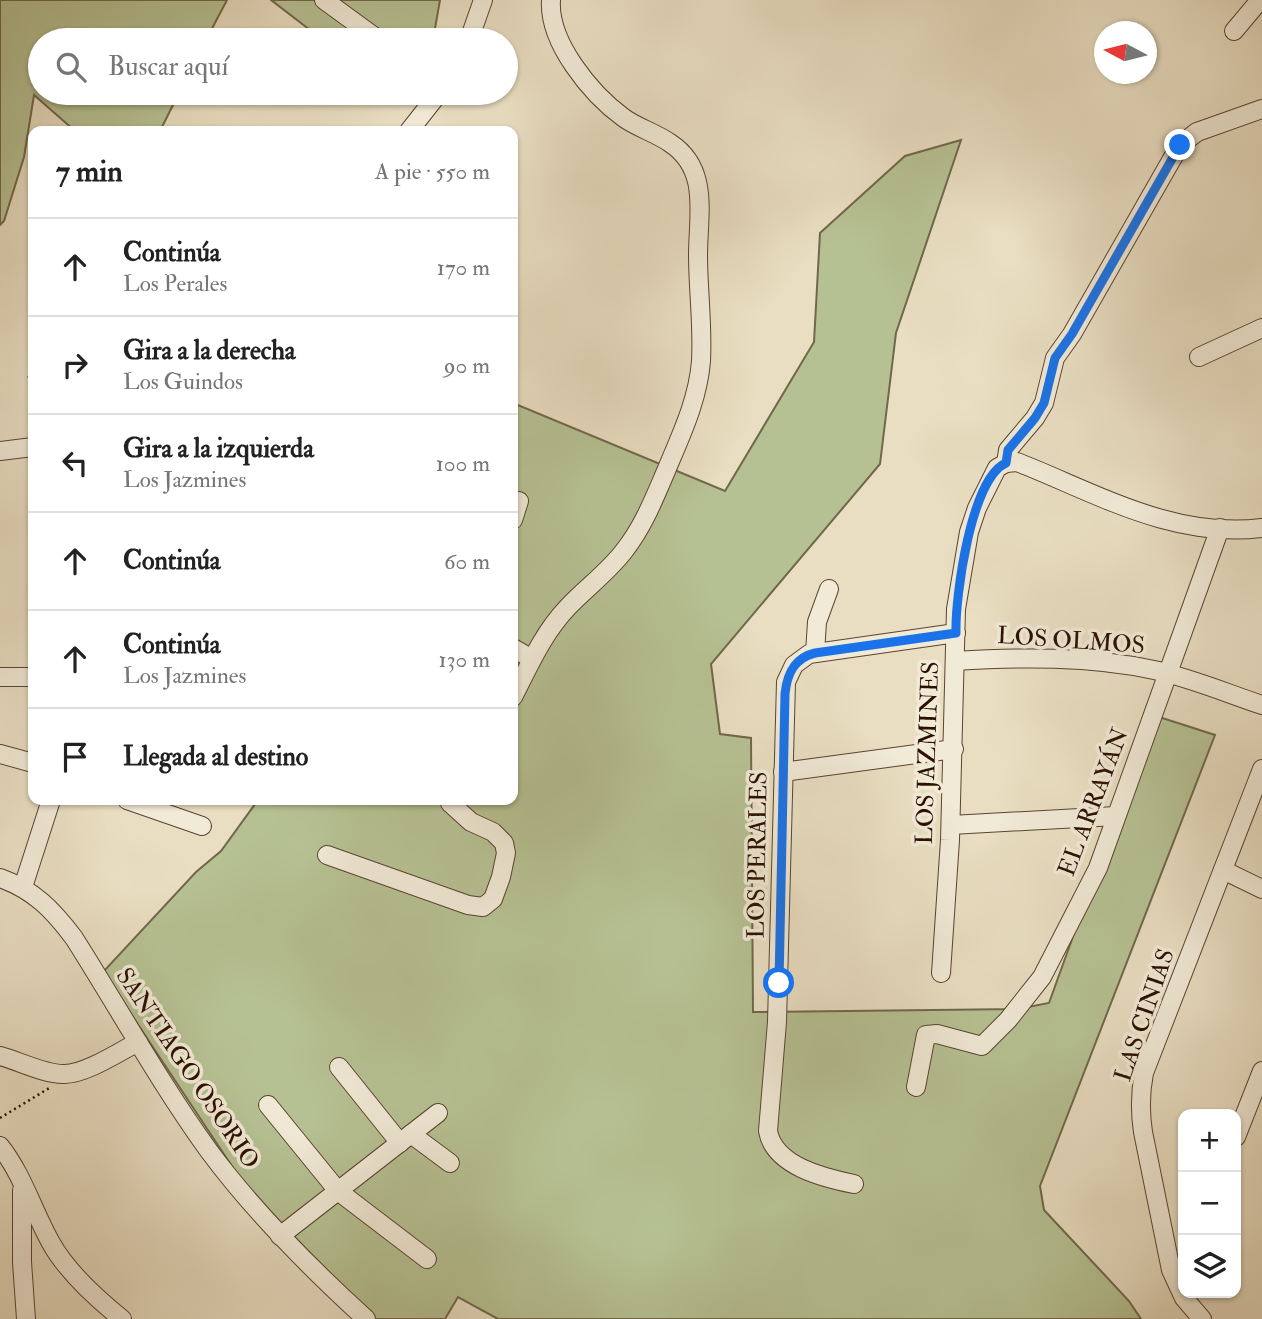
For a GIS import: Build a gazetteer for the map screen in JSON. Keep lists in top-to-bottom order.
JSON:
{
  "streets": {
    "street": [
      "LOS OLMOS",
      "LOS JAZMINES",
      "EL ARRAYÁN",
      "LOS PERALES",
      "LAS CINIAS",
      "SANTIAGO OSORIO"
    ]
  },
  "crossings": [
    ["LOS OLMOS", "LOS JAZMINES"],
    ["LOS OLMOS", "EL ARRAYÁN"]
  ],
  "north": "left",
  "page": {
    "search": "Buscar aquí",
    "heading": ["7 min", "A pie · 550 m"],
    "list": [
      ["Continúa", "Los Perales", "170 m"],
      ["Gira a la derecha", "Los Guindos", "90 m"],
      ["Gira a la izquierda", "Los Jazmines", "100 m"],
      ["Continúa", "60 m"],
      ["Continúa", "Los Jazmines", "130 m"],
      "Llegada al destino"
    ],
    "map_buttons": ["+", "−"]
  }
}
